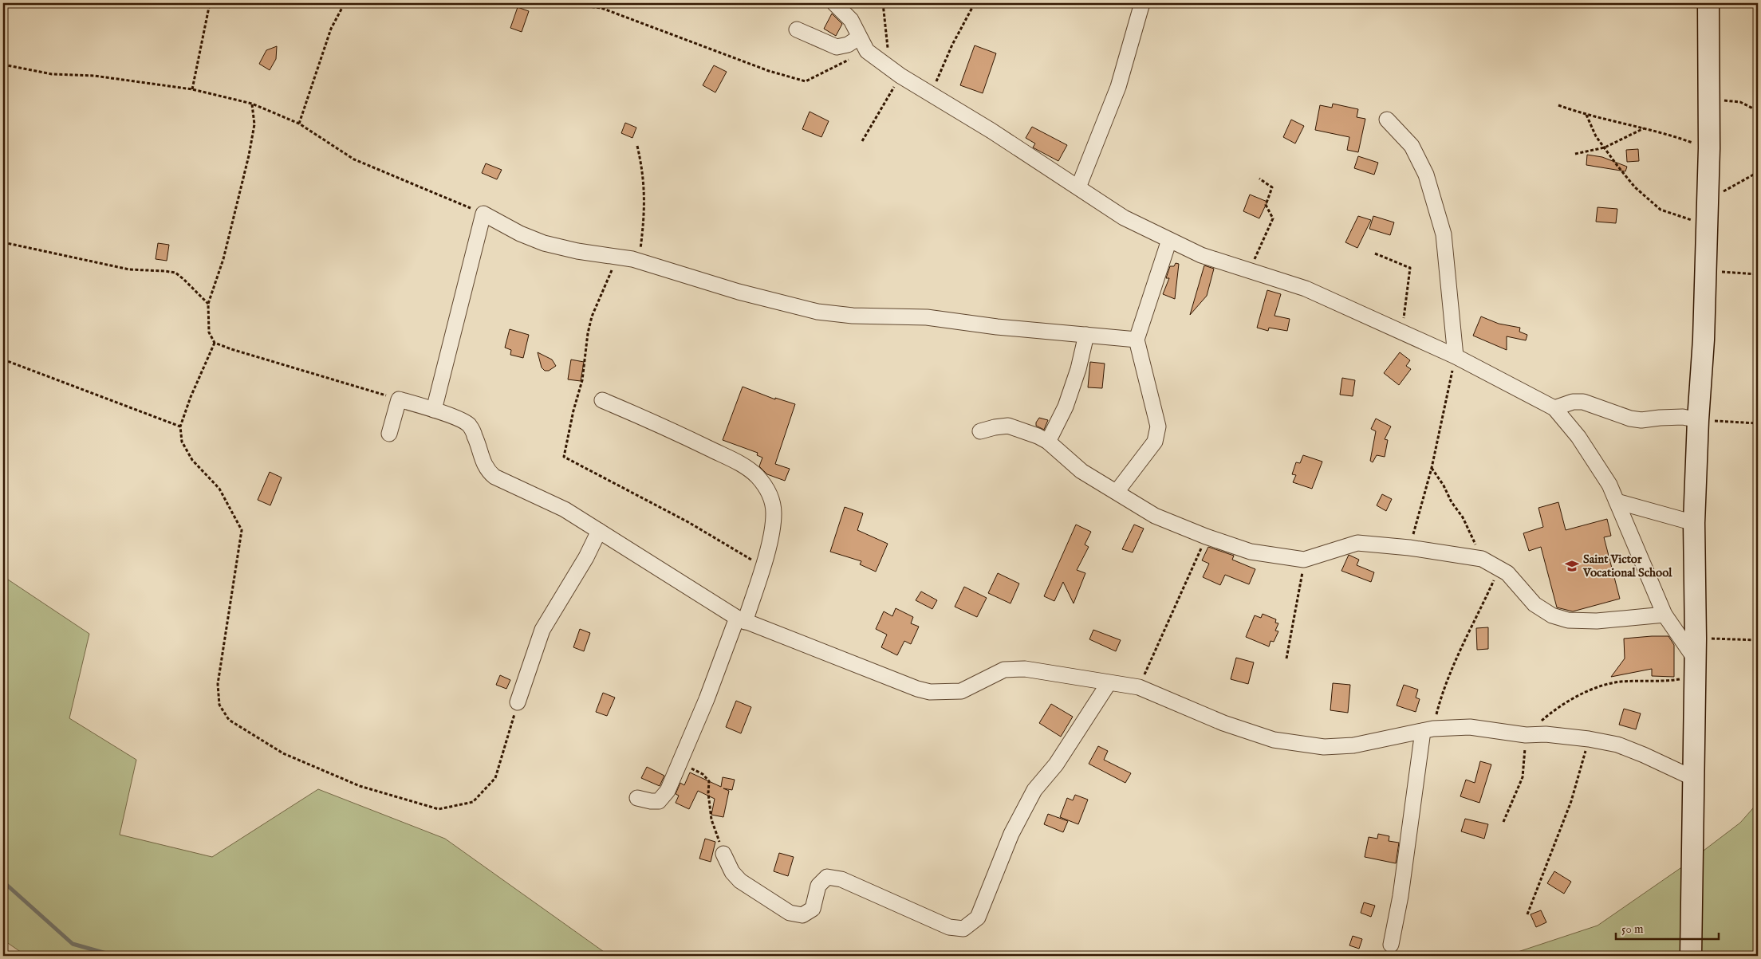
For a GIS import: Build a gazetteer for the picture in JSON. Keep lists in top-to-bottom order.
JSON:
{
  "places": {
    "school or university": ["Saint Victor Vocational School"]
  },
  "scale_bar": "50 m"
}
